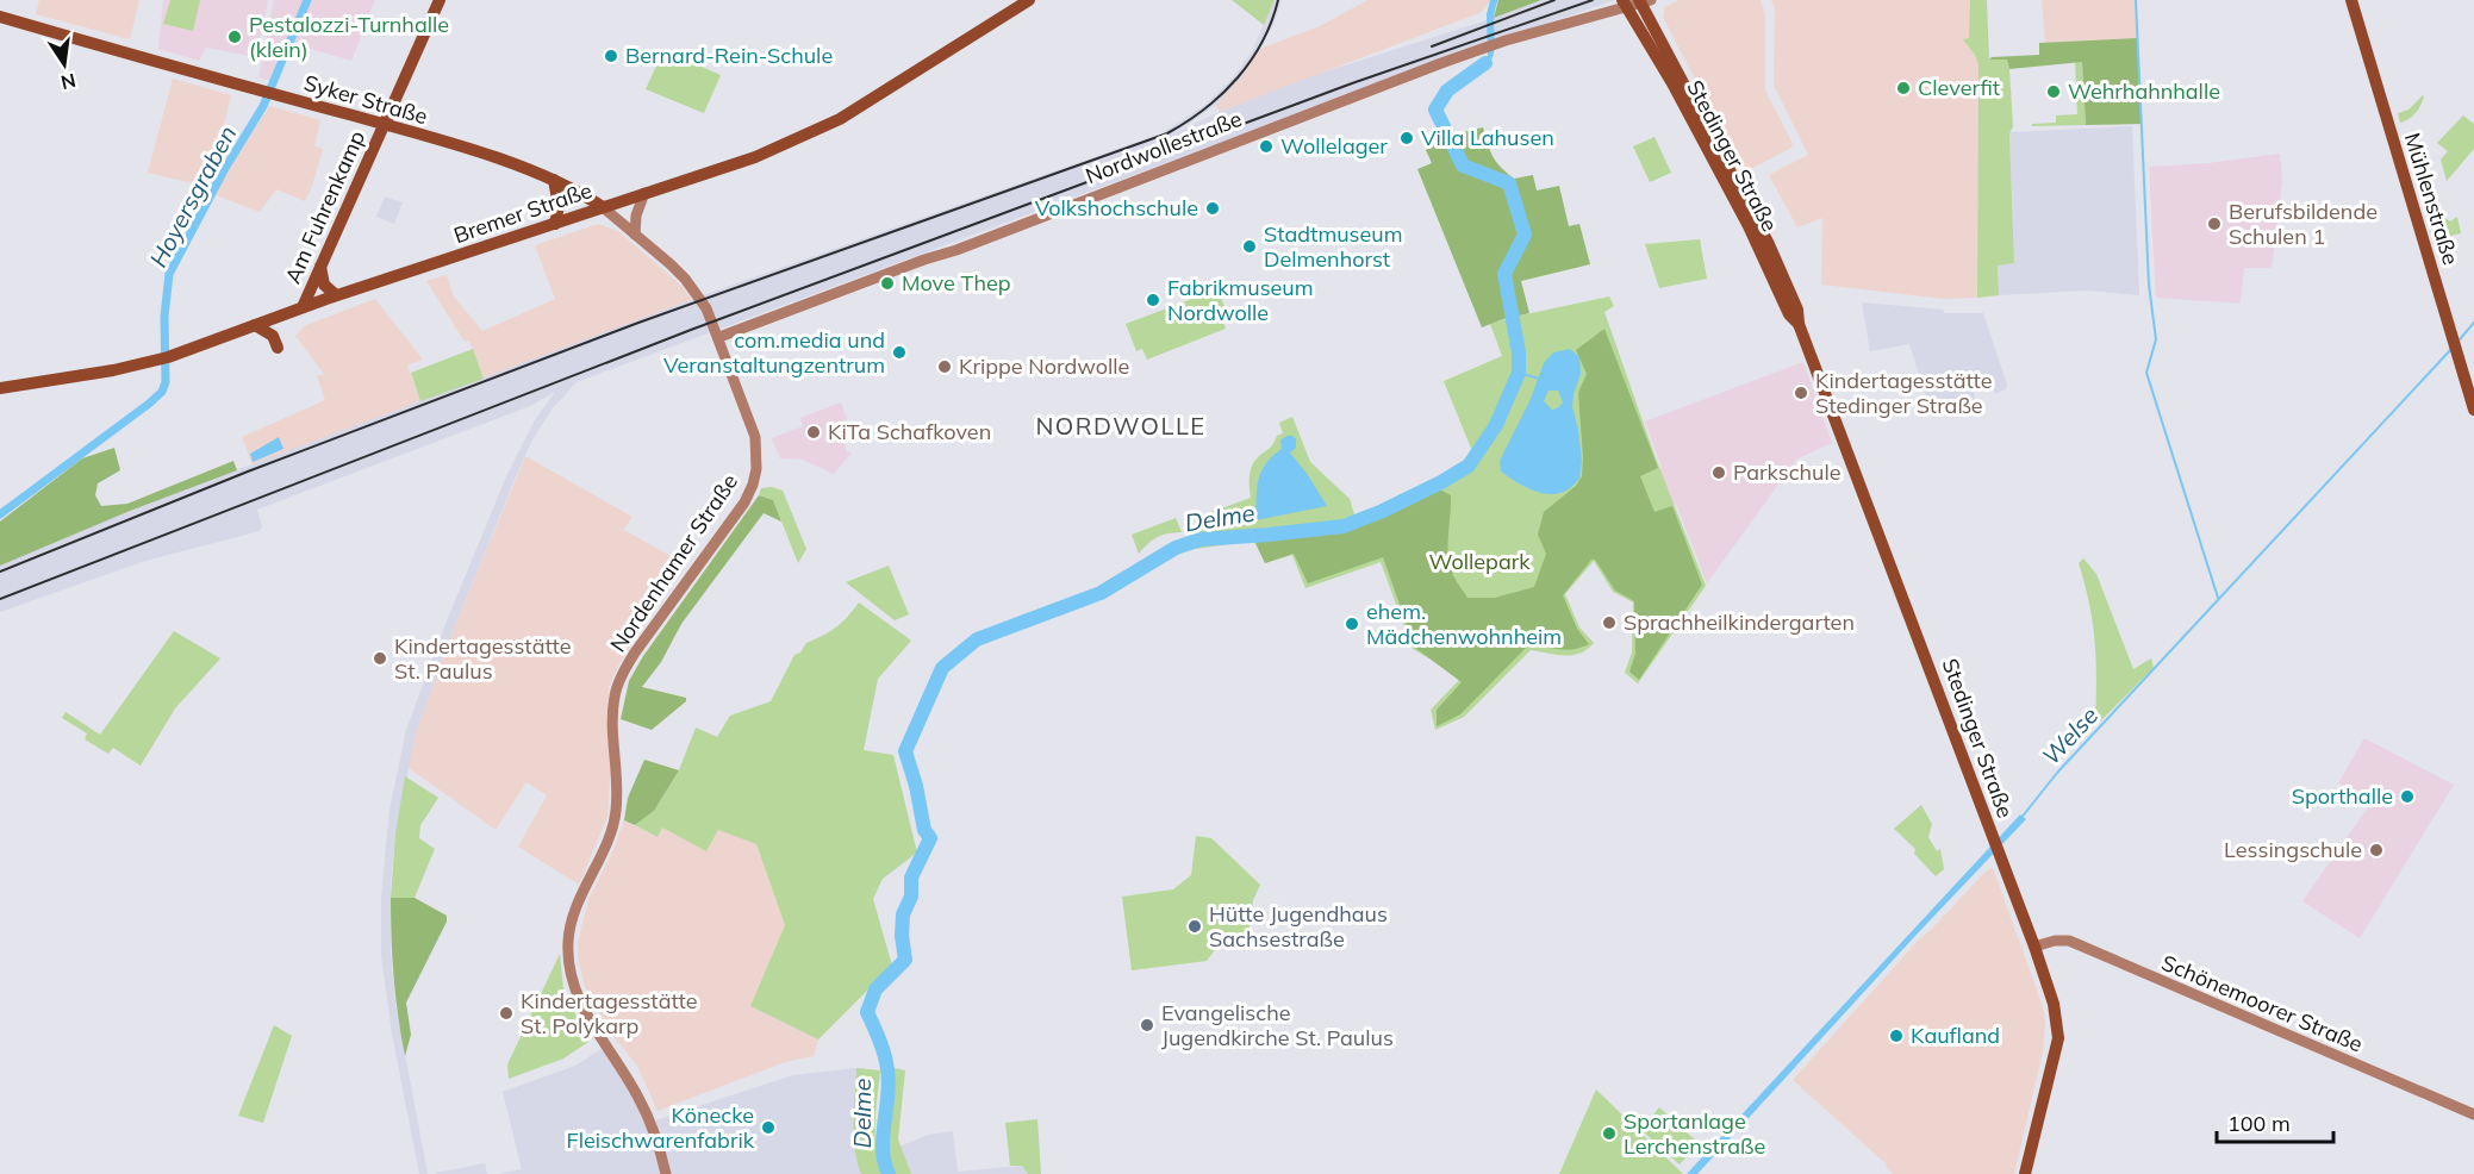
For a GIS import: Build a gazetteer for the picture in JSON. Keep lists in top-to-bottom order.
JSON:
{
  "streets": {
    "main road": [
      "Syker Straße",
      "Stedinger Straße",
      "Mühlenstraße",
      "Am Fuhrenkamp",
      "Bremer Straße"
    ],
    "street": ["Nordwollestraße", "Nordenhamer Straße", "Schönemoorer Straße"]
  },
  "crossings": [
    ["Syker Straße", "Am Fuhrenkamp"],
    ["Syker Straße", "Bremer Straße"],
    ["Syker Straße", "Nordenhamer Straße"],
    ["Nordwollestraße", "Stedinger Straße"],
    ["Nordwollestraße", "Nordenhamer Straße"],
    ["Stedinger Straße", "Schönemoorer Straße"],
    ["Am Fuhrenkamp", "Bremer Straße"],
    ["Bremer Straße", "Nordenhamer Straße"]
  ],
  "districts": ["NORDWOLLE"],
  "water": ["Hoyersgraben", "Delme", "Welse"],
  "parks": ["Wollepark"],
  "places": [
    "Pestalozzi-Turnhalle (klein)",
    "Bernard-Rein-Schule",
    "Cleverfit",
    "Wehrhahnhalle",
    "Villa Lahusen",
    "Wollelager",
    "Volkshochschule",
    "Berufsbildende Schulen 1",
    "Stadtmuseum Delmenhorst",
    "Move Thep",
    "Fabrikmuseum Nordwolle",
    "com.media und Veranstaltungzentrum",
    "Krippe Nordwolle",
    "Kindertagesstätte Stedinger Straße",
    "KiTa Schafkoven",
    "Parkschule",
    "Sprachheilkindergarten",
    "ehem. Mädchenwohnheim",
    "Kindertagesstätte St. Paulus",
    "Sporthalle",
    "Lessingschule",
    "Hütte Jugendhaus Sachsestraße",
    "Kindertagesstätte St. Polykarp",
    "Evangelische Jugendkirche St. Paulus",
    "Kaufland",
    "Könecke Fleischwarenfabrik",
    "Sportanlage Lerchenstraße"
  ],
  "scale_bar": "100 m",
  "north": "bottom"
}
